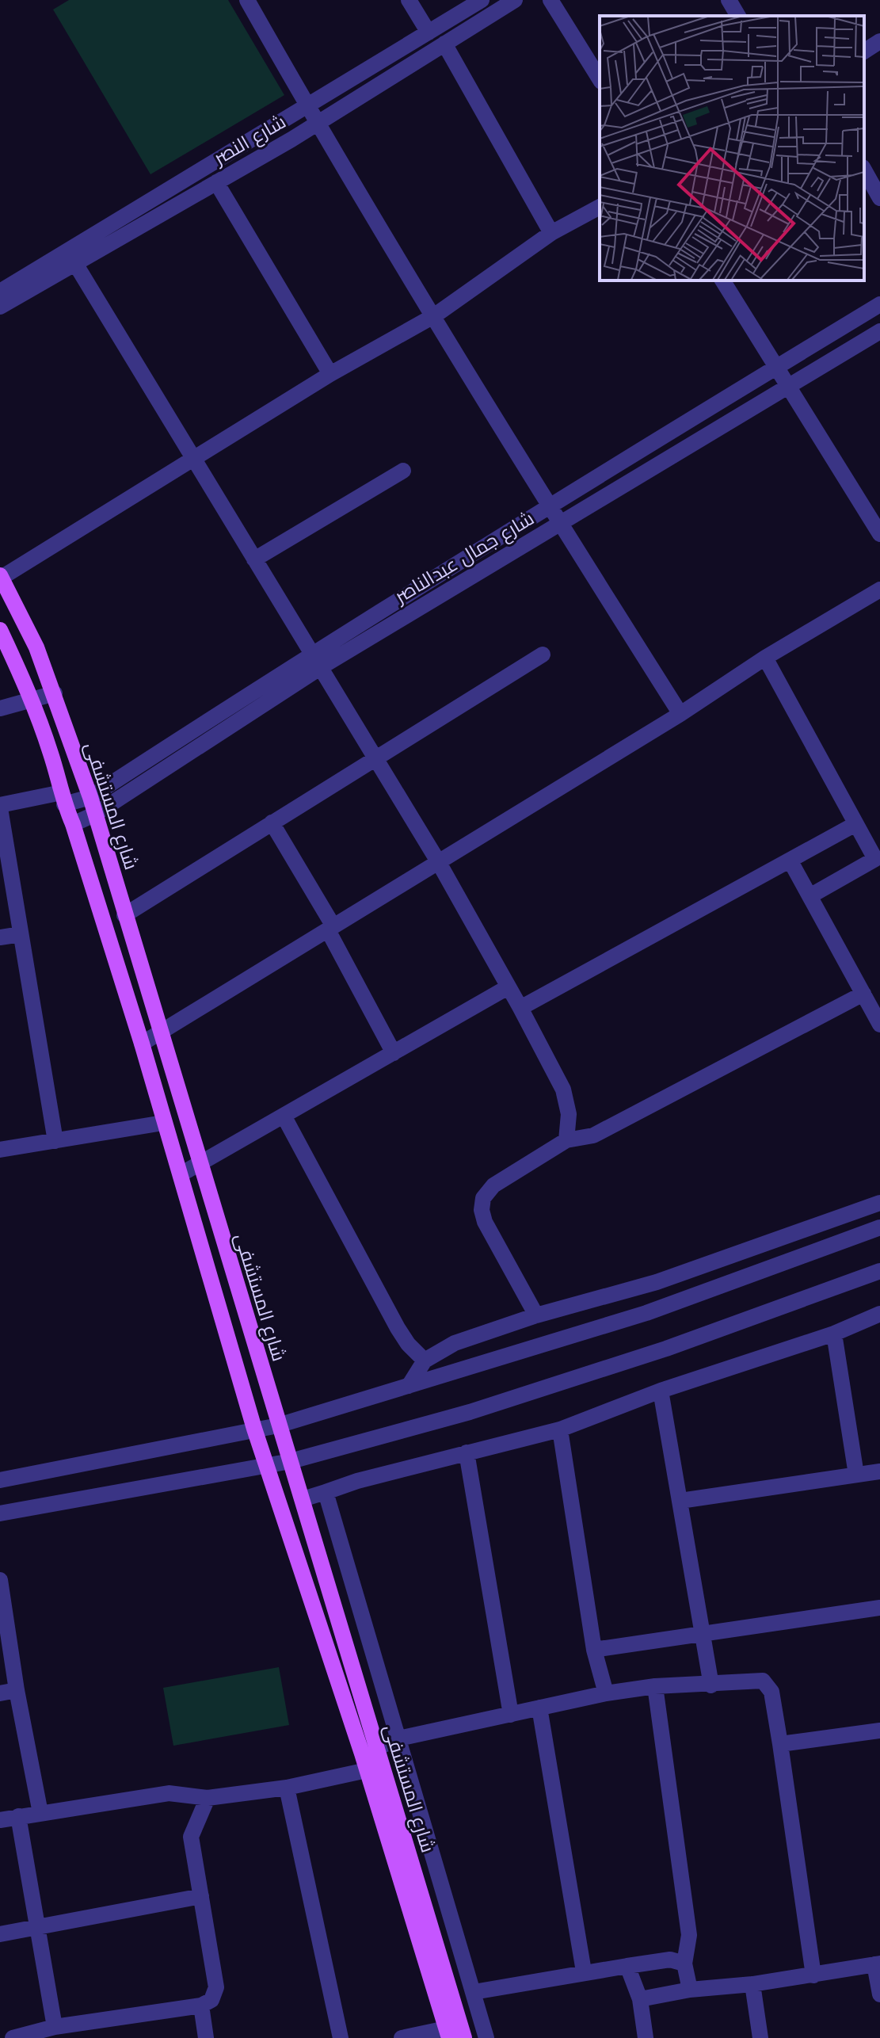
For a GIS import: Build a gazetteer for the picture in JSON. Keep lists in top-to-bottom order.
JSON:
{
  "streets": {
    "main road": ["شارع المستشفى"],
    "street": ["شارع النصر", "شارع جمال عبدالناصر"]
  },
  "crossings": [
    ["شارع جمال عبدالناصر", "شارع المستشفى"]
  ]
}
